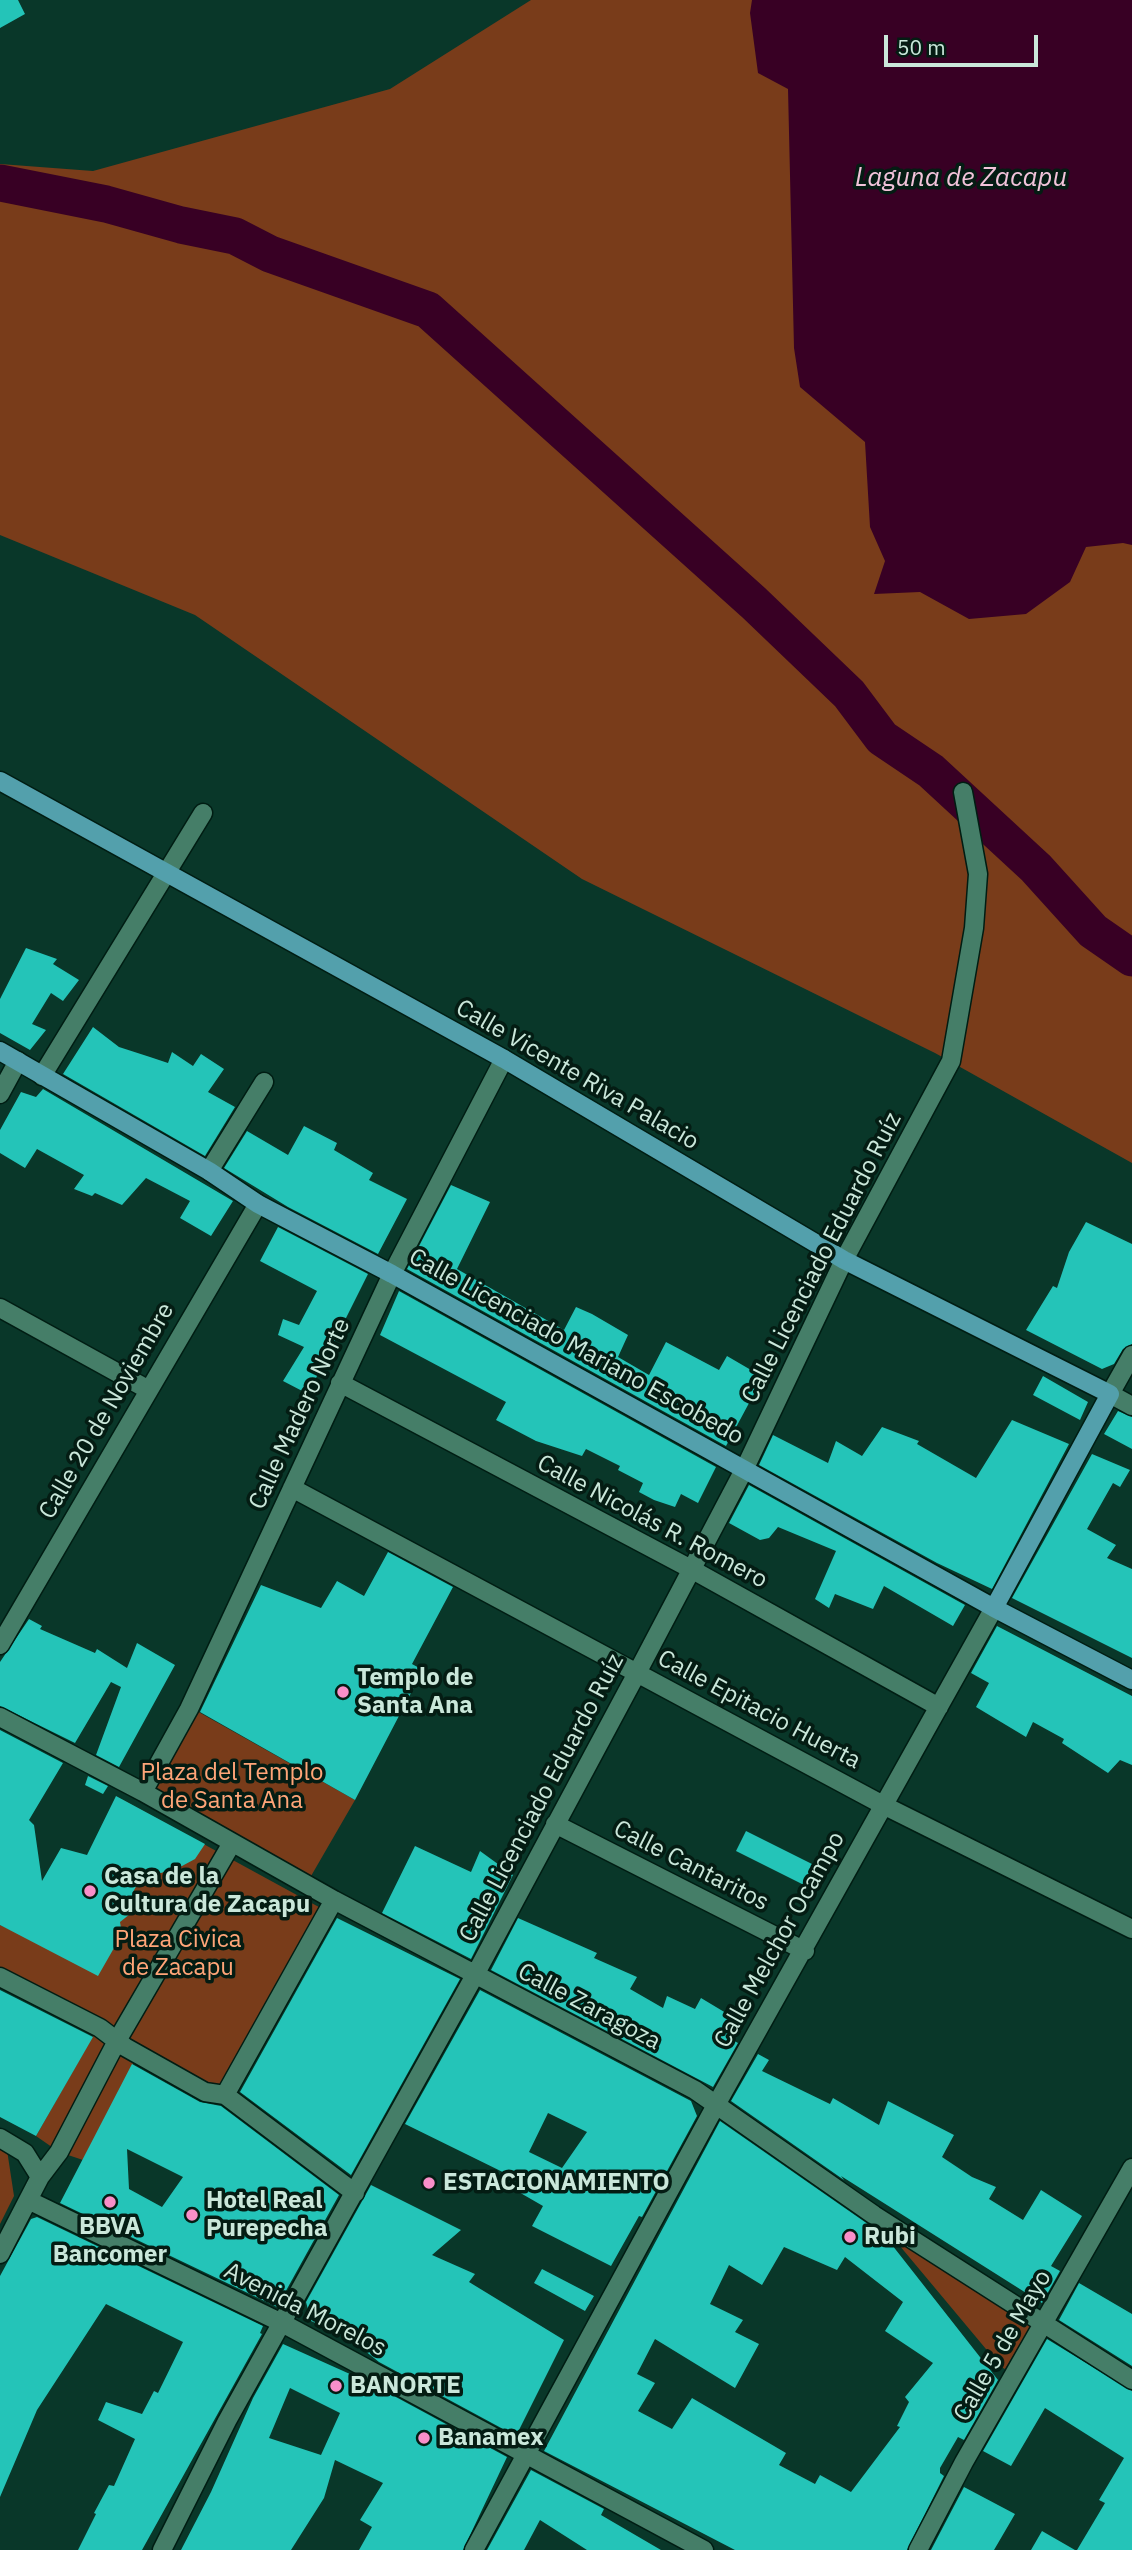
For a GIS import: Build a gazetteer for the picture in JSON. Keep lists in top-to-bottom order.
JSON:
{
  "streets": {
    "main road": ["Calle Vicente Riva Palacio", "Calle Licenciado Mariano Escobedo", "Calle Melchor Ocampo"],
    "street": [
      "Calle Licenciado Eduardo Ruíz",
      "Calle 20 de Noviembre",
      "Calle Madero Norte",
      "Calle Nicolás R. Romero",
      "Calle Epitacio Huerta",
      "Calle Cantaritos",
      "Calle Zaragoza",
      "Avenida Morelos",
      "Calle 5 de Mayo"
    ]
  },
  "crossings": [
    ["Calle Vicente Riva Palacio", "Calle Licenciado Eduardo Ruíz"],
    ["Calle Vicente Riva Palacio", "Calle Madero Norte"],
    ["Calle Vicente Riva Palacio", "Calle Melchor Ocampo"],
    ["Calle Licenciado Eduardo Ruíz", "Calle Licenciado Mariano Escobedo"],
    ["Calle Licenciado Eduardo Ruíz", "Calle Nicolás R. Romero"],
    ["Calle Licenciado Eduardo Ruíz", "Calle Epitacio Huerta"],
    ["Calle Licenciado Eduardo Ruíz", "Calle Cantaritos"],
    ["Calle Licenciado Eduardo Ruíz", "Calle Zaragoza"],
    ["Calle Licenciado Eduardo Ruíz", "Avenida Morelos"],
    ["Calle Licenciado Mariano Escobedo", "Calle 20 de Noviembre"],
    ["Calle Licenciado Mariano Escobedo", "Calle Madero Norte"],
    ["Calle Licenciado Mariano Escobedo", "Calle Melchor Ocampo"],
    ["Calle Madero Norte", "Calle Nicolás R. Romero"],
    ["Calle Madero Norte", "Calle Epitacio Huerta"],
    ["Calle Madero Norte", "Calle Zaragoza"],
    ["Calle Nicolás R. Romero", "Calle Melchor Ocampo"],
    ["Calle Epitacio Huerta", "Calle Melchor Ocampo"],
    ["Calle Cantaritos", "Calle Melchor Ocampo"],
    ["Calle Melchor Ocampo", "Calle Zaragoza"],
    ["Calle Melchor Ocampo", "Avenida Morelos"],
    ["Calle Zaragoza", "Calle 5 de Mayo"]
  ],
  "water": ["Laguna de Zacapu"],
  "parks": ["Plaza del Templo de Santa Ana", "Plaza Civica de Zacapu"],
  "places": [
    "Templo de Santa Ana",
    "Casa de la Cultura de Zacapu",
    "ESTACIONAMIENTO",
    "BBVA Bancomer",
    "Hotel Real Purepecha",
    "Rubi",
    "BANORTE",
    "Banamex"
  ],
  "scale_bar": "50 m"
}
